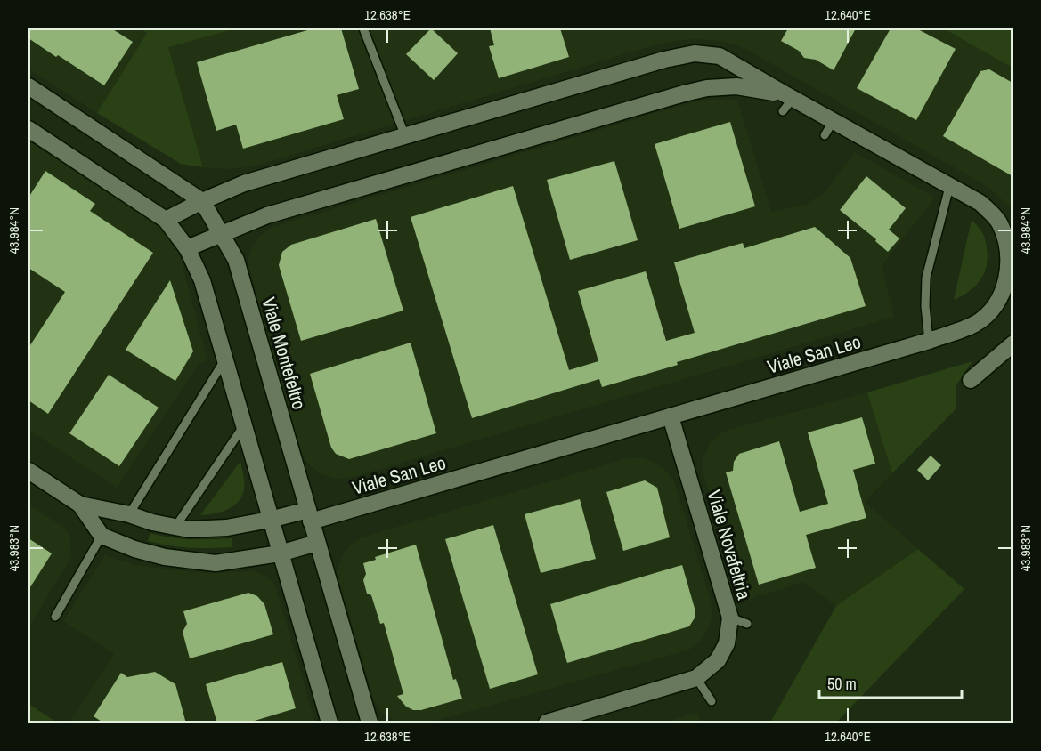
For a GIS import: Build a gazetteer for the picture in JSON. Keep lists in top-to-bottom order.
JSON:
{
  "streets": {
    "street": ["Viale Montefeltro", "Viale San Leo", "Viale Novafeltria"]
  },
  "crossings": [
    ["Viale Montefeltro", "Viale San Leo"],
    ["Viale San Leo", "Viale Novafeltria"]
  ],
  "scale_bar": "50 m",
  "coordinates": [
    "12.638°E",
    "12.640°E",
    "43.984°N",
    "43.983°N"
  ]
}
